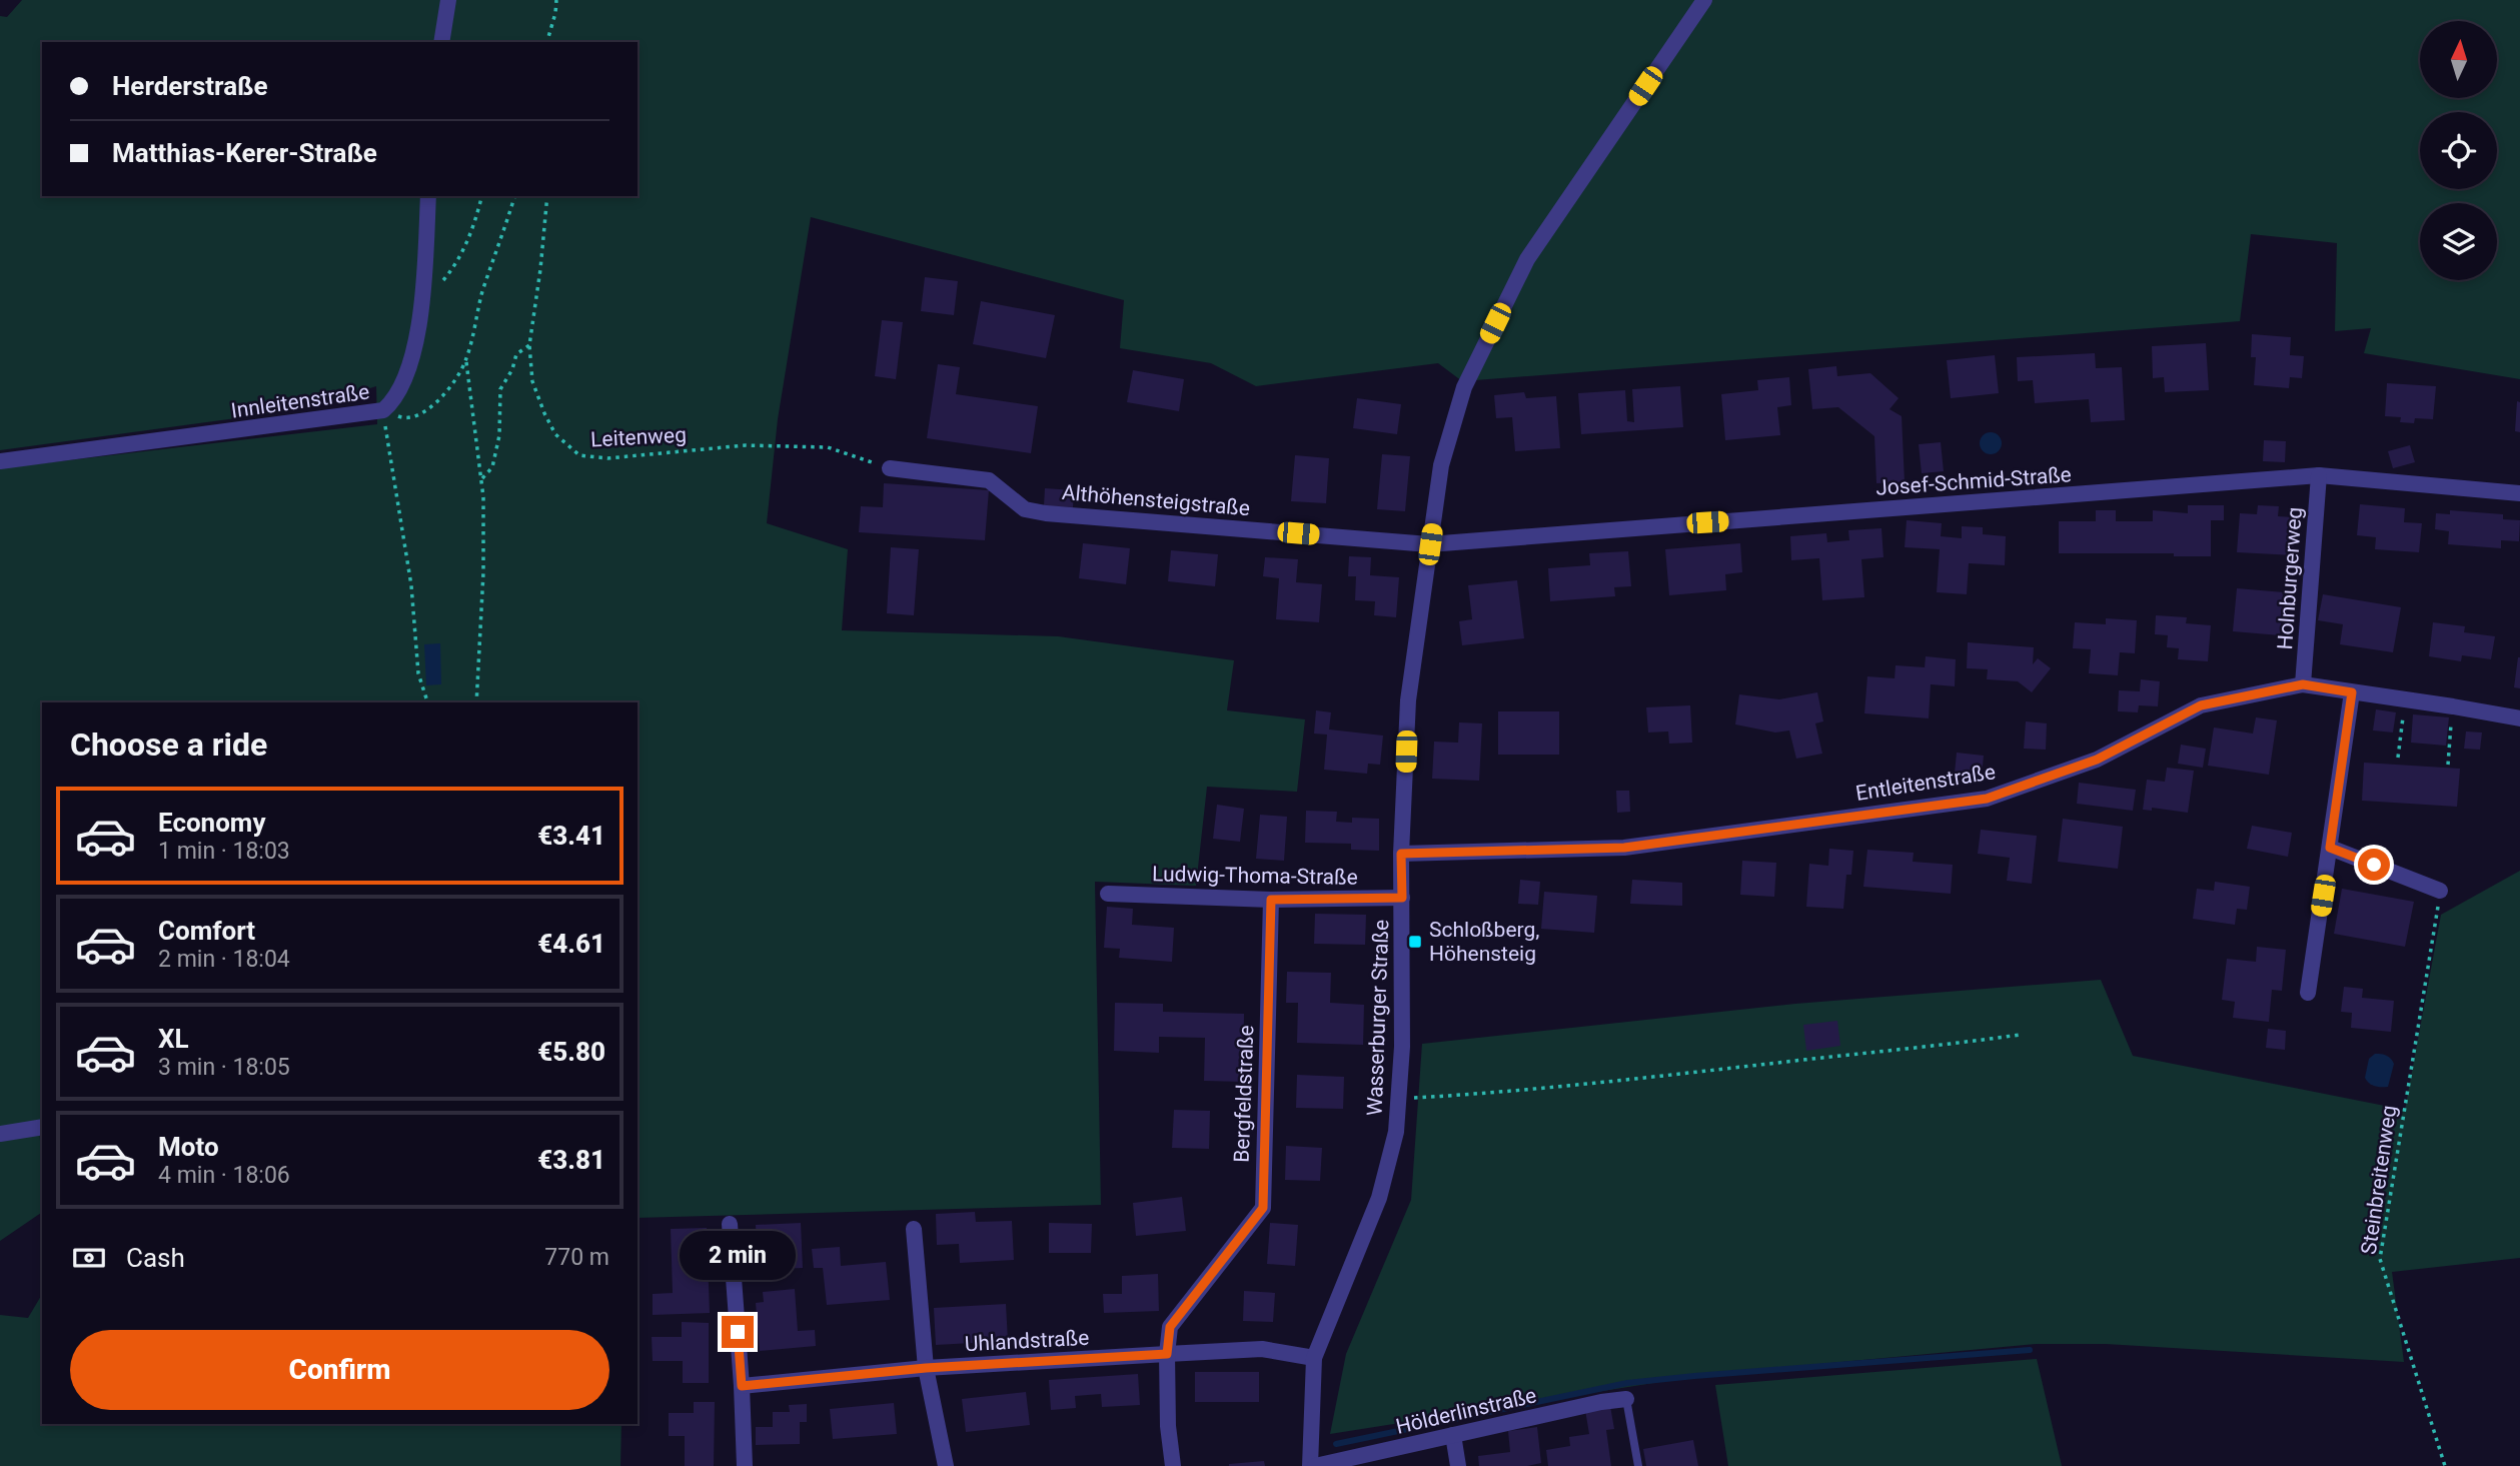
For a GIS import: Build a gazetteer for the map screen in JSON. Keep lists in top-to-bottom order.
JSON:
{
  "streets": {
    "street": [
      "Innleitenstraße",
      "Josef-Schmid-Straße",
      "Althöhensteigstraße",
      "Holnburgerweg",
      "Entleitenstraße",
      "Ludwig-Thoma-Straße",
      "Wasserburger Straße",
      "Bergfeldstraße",
      "Uhlandstraße",
      "Hölderlinstraße"
    ],
    "path": ["Leitenweg", "Steinbreitenweg"]
  },
  "crossings": [
    ["Leitenweg", "Althöhensteigstraße"],
    ["Josef-Schmid-Straße", "Althöhensteigstraße"],
    ["Josef-Schmid-Straße", "Holnburgerweg"],
    ["Josef-Schmid-Straße", "Wasserburger Straße"],
    ["Althöhensteigstraße", "Wasserburger Straße"],
    ["Holnburgerweg", "Entleitenstraße"],
    ["Entleitenstraße", "Wasserburger Straße"],
    ["Ludwig-Thoma-Straße", "Wasserburger Straße"],
    ["Ludwig-Thoma-Straße", "Bergfeldstraße"],
    ["Wasserburger Straße", "Uhlandstraße"],
    ["Wasserburger Straße", "Hölderlinstraße"],
    ["Bergfeldstraße", "Uhlandstraße"]
  ],
  "places": {
    "transit": ["Schloßberg, Höhensteig"]
  },
  "north": "top",
  "page": {
    "banner": ["Herderstraße", "Matthias-Kerer-Straße"],
    "heading": "Choose a ride",
    "list": [
      {
        "name": "Economy",
        "note": "1 min · 18:03",
        "value": "€3.41"
      },
      {
        "name": "Comfort",
        "note": "2 min · 18:04",
        "value": "€4.61"
      },
      {
        "name": "XL",
        "note": "3 min · 18:05",
        "value": "€5.80"
      },
      {
        "name": "Moto",
        "note": "4 min · 18:06",
        "value": "€3.81"
      }
    ],
    "pay": ["Cash", "770 m"],
    "bubble": "2 min",
    "buttons": "Confirm"
  }
}
